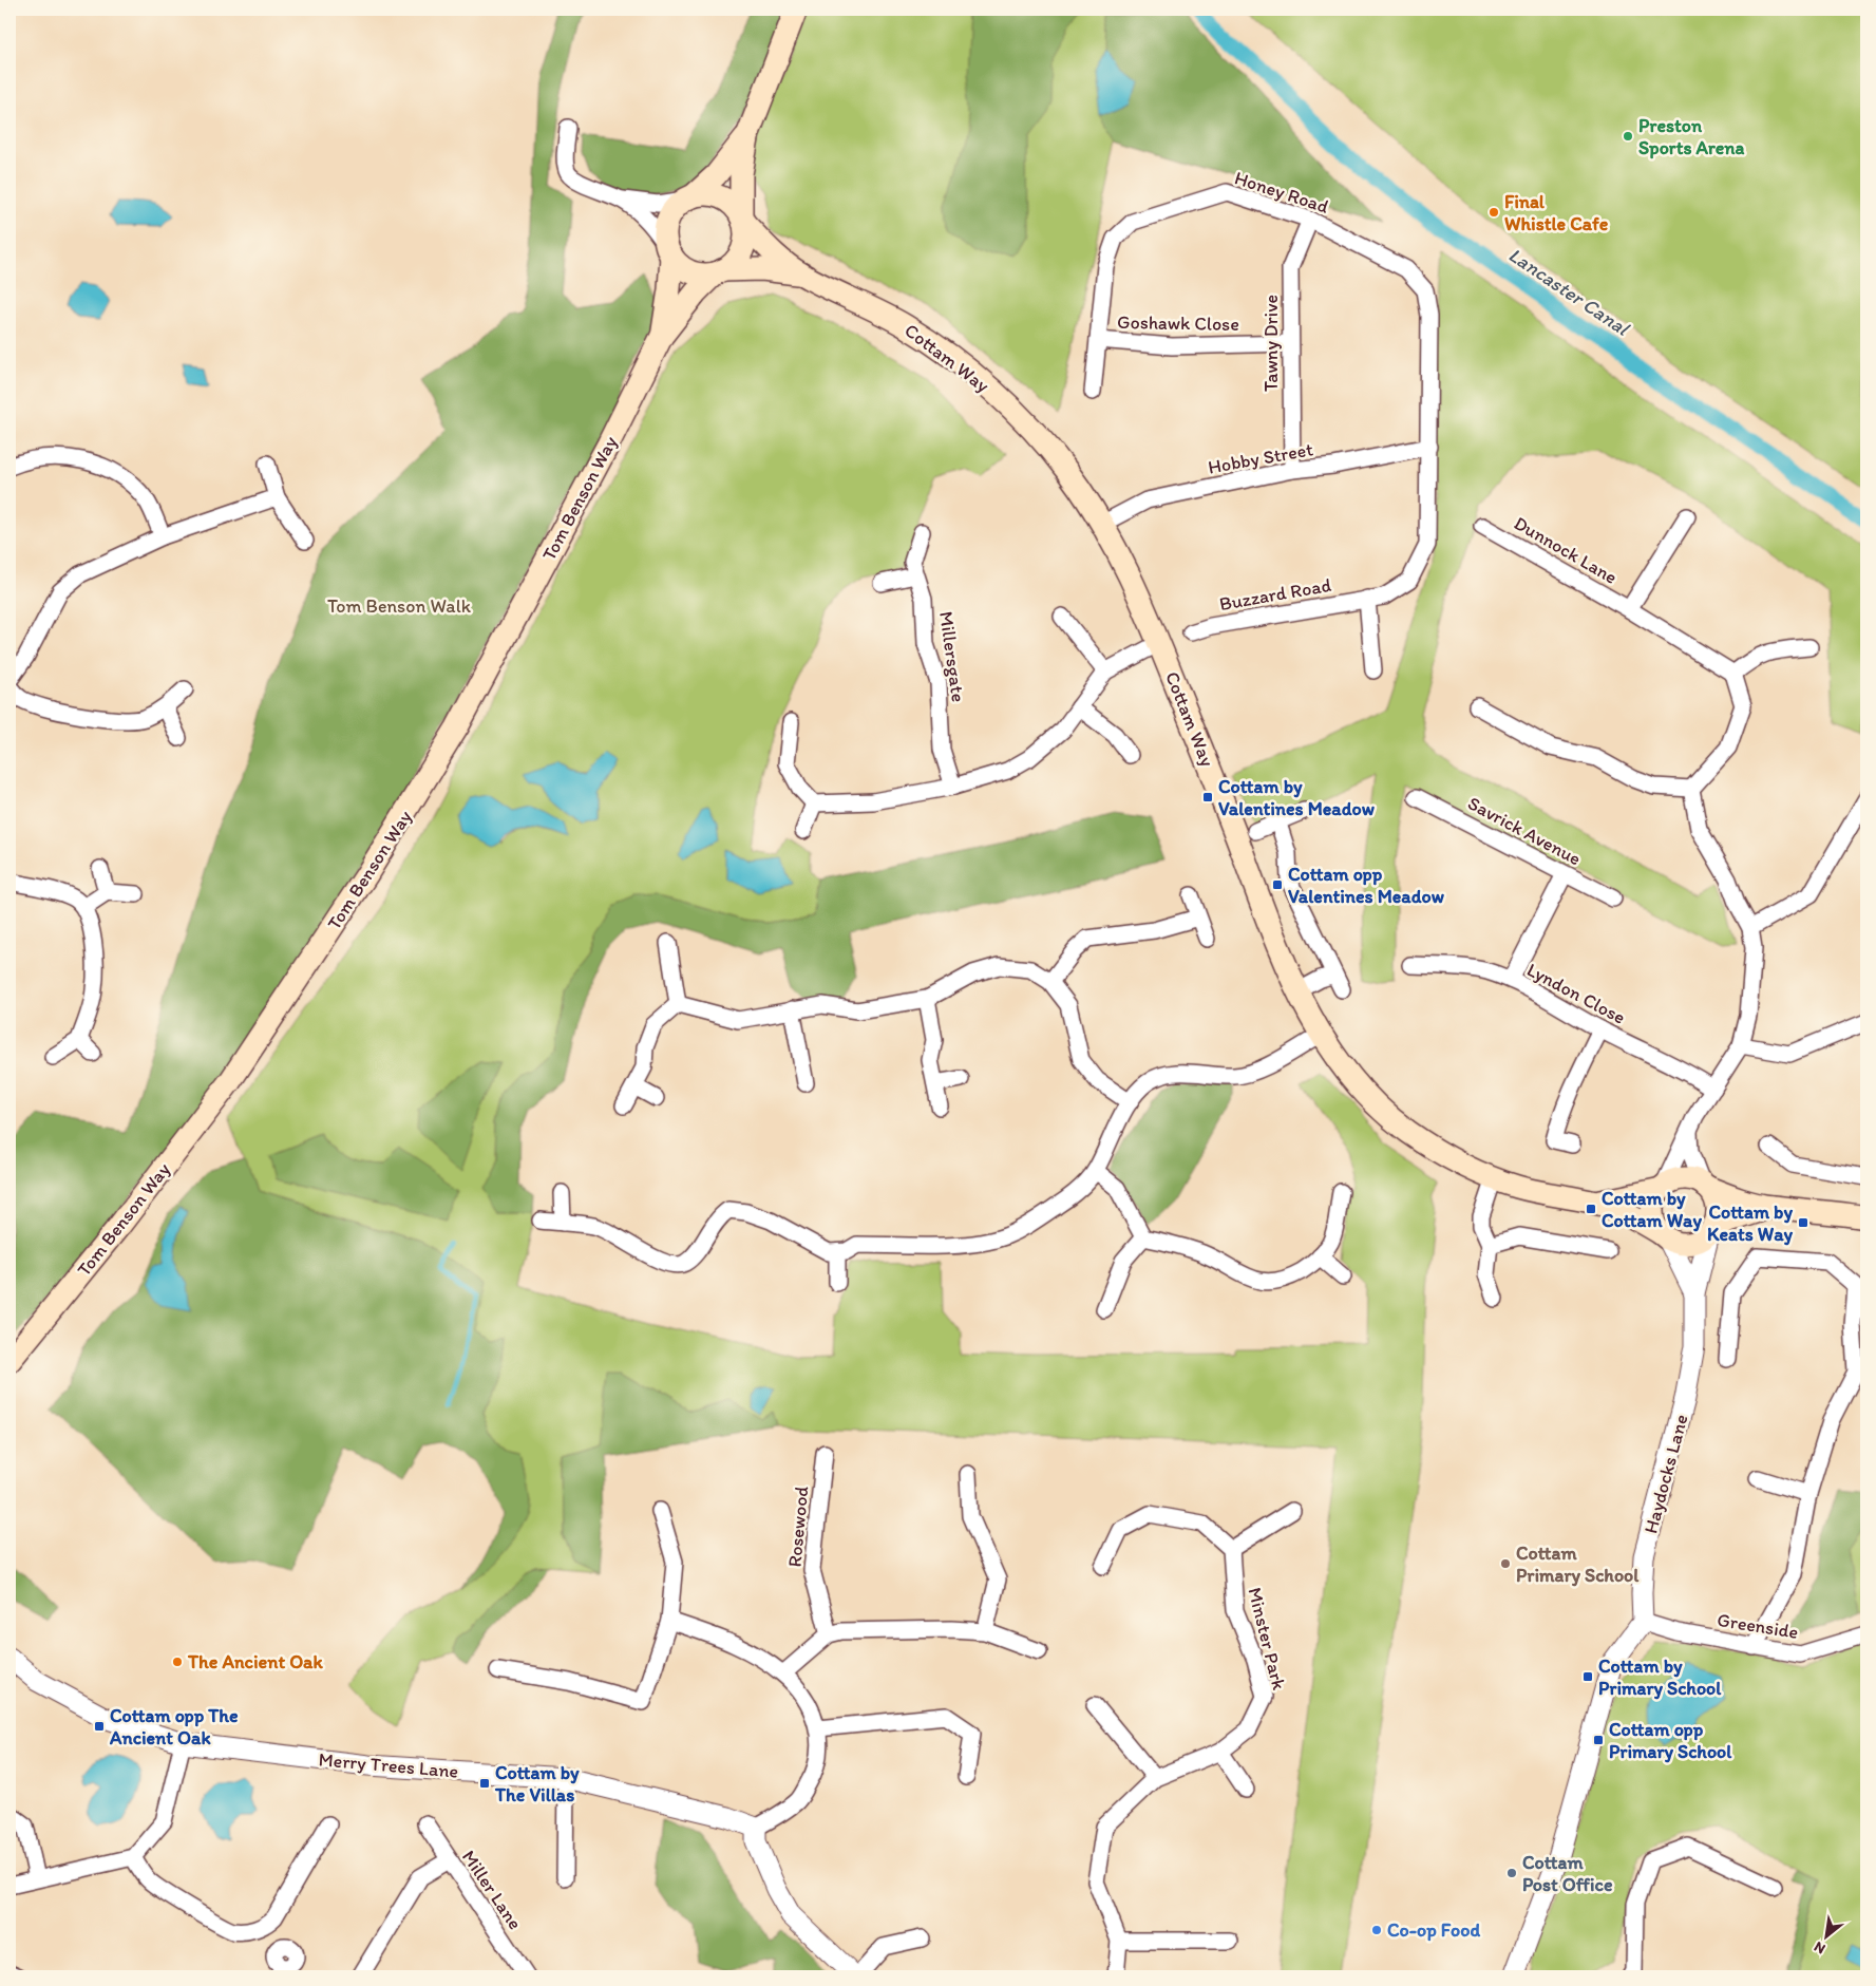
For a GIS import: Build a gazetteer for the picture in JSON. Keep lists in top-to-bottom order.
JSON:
{
  "streets": {
    "main road": ["Cottam Way", "Tom Benson Way"],
    "street": [
      "Honey Road",
      "Goshawk Close",
      "Tawny Drive",
      "Hobby Street",
      "Dunnock Lane",
      "Buzzard Road",
      "Millersgate",
      "Savrick Avenue",
      "Lyndon Close",
      "Haydocks Lane",
      "Rosewood",
      "Greenside",
      "Minster Park",
      "Merry Trees Lane",
      "Miller Lane"
    ]
  },
  "crossings": [
    ["Honey Road", "Goshawk Close"],
    ["Honey Road", "Tawny Drive"],
    ["Honey Road", "Hobby Street"],
    ["Honey Road", "Buzzard Road"],
    ["Goshawk Close", "Tawny Drive"],
    ["Tawny Drive", "Hobby Street"],
    ["Cottam Way", "Hobby Street"],
    ["Cottam Way", "Tom Benson Way"],
    ["Cottam Way", "Haydocks Lane"],
    ["Hobby Street", "Buzzard Road"],
    ["Haydocks Lane", "Greenside"]
  ],
  "water": ["Lancaster Canal"],
  "parks": ["Tom Benson Walk"],
  "places": {
    "other": [
      "Preston Sports Arena",
      "Final Whistle Cafe",
      "Cottam Primary School",
      "The Ancient Oak",
      "Cottam Post Office",
      "Co-op Food"
    ],
    "transit": [
      "Cottam by Valentines Meadow",
      "Cottam opp Valentines Meadow",
      "Cottam by Cottam Way",
      "Cottam by Keats Way",
      "Cottam by Primary School",
      "Cottam opp The Ancient Oak",
      "Cottam opp Primary School",
      "Cottam by The Villas"
    ]
  },
  "north": "bottom left"
}
